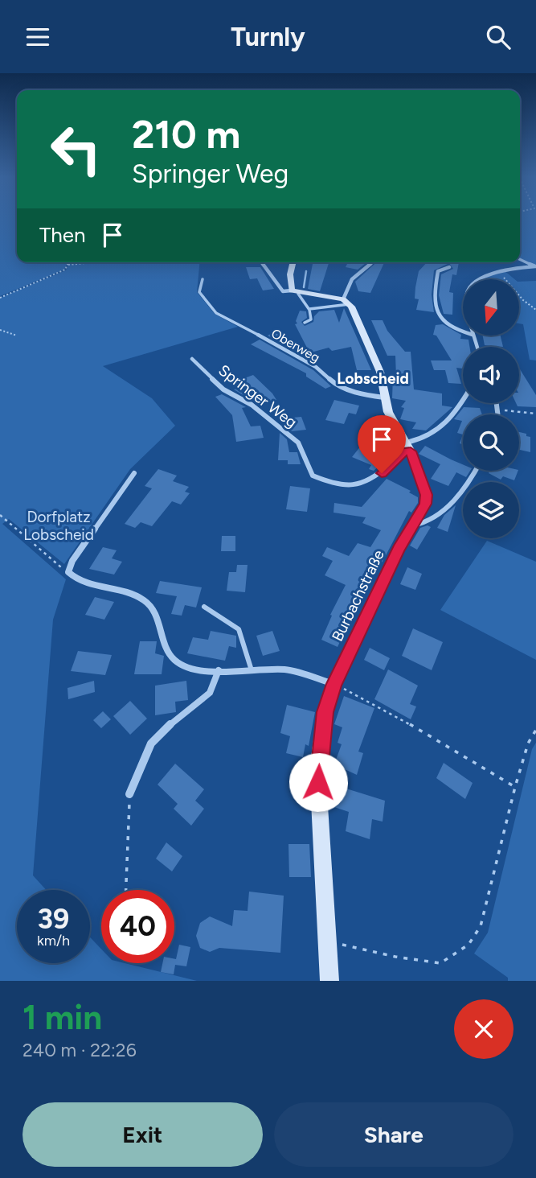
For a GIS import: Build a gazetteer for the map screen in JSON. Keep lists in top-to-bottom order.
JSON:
{
  "streets": {
    "street": ["Oberweg", "Springer Weg", "Burbachstraße"]
  },
  "crossings": [
    ["Oberweg", "Burbachstraße"],
    ["Springer Weg", "Burbachstraße"]
  ],
  "districts": ["Lobscheid"],
  "parks": ["Dorfplatz Lobscheid"],
  "north": "bottom",
  "page": {
    "header": "Turnly",
    "turn": ["210 m", "Springer Weg"],
    "then": "Then",
    "speed": "39 km/h",
    "limit": "40",
    "heading": ["1 min", "240 m · 22:26"],
    "buttons": ["Exit", "Share"]
  }
}
